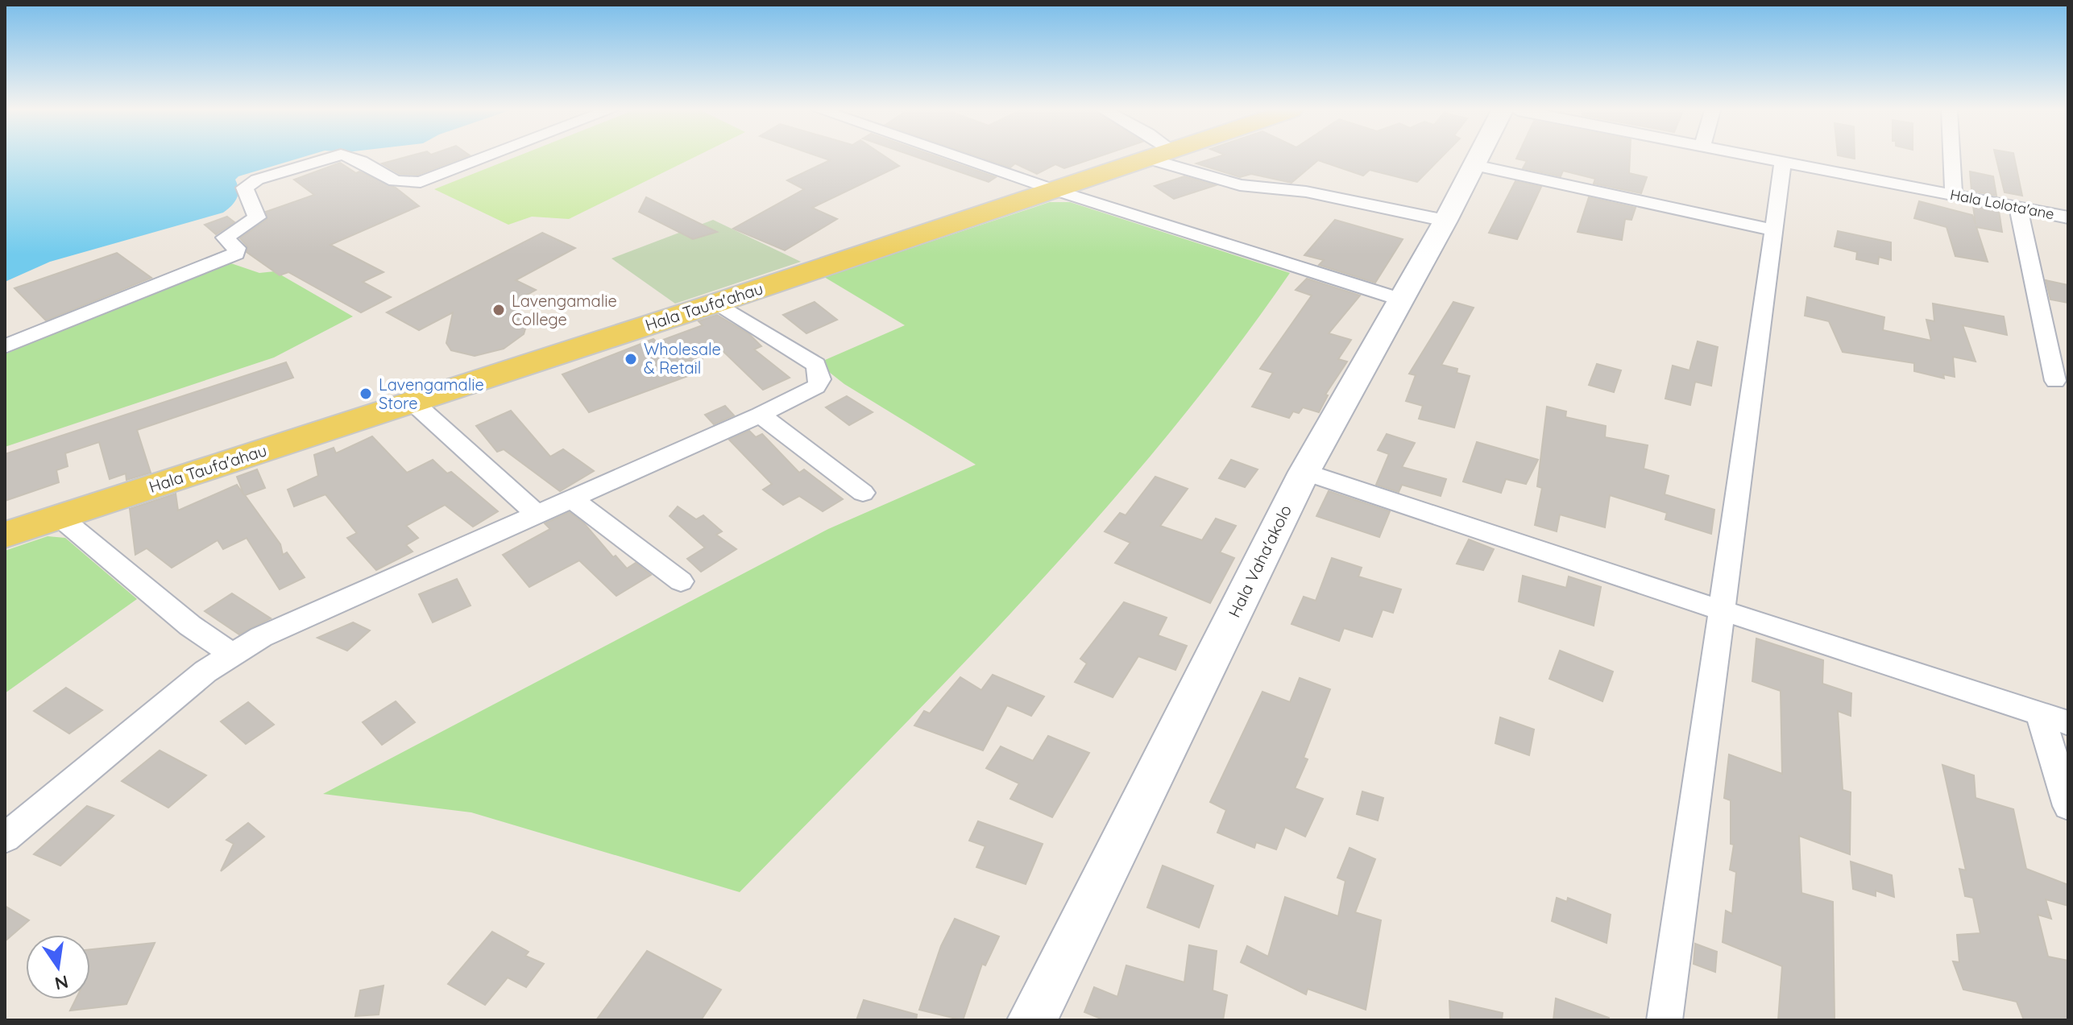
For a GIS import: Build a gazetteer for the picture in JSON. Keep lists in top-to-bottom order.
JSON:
{
  "streets": {
    "main road": ["Hala Taufa'ahau", "Hala Vaha'akolo"],
    "street": ["Hala Lolota'ane"]
  },
  "places": ["Lavengamalie College", "Wholesale & Retail", "Lavengamalie Store"],
  "north": "bottom"
}
